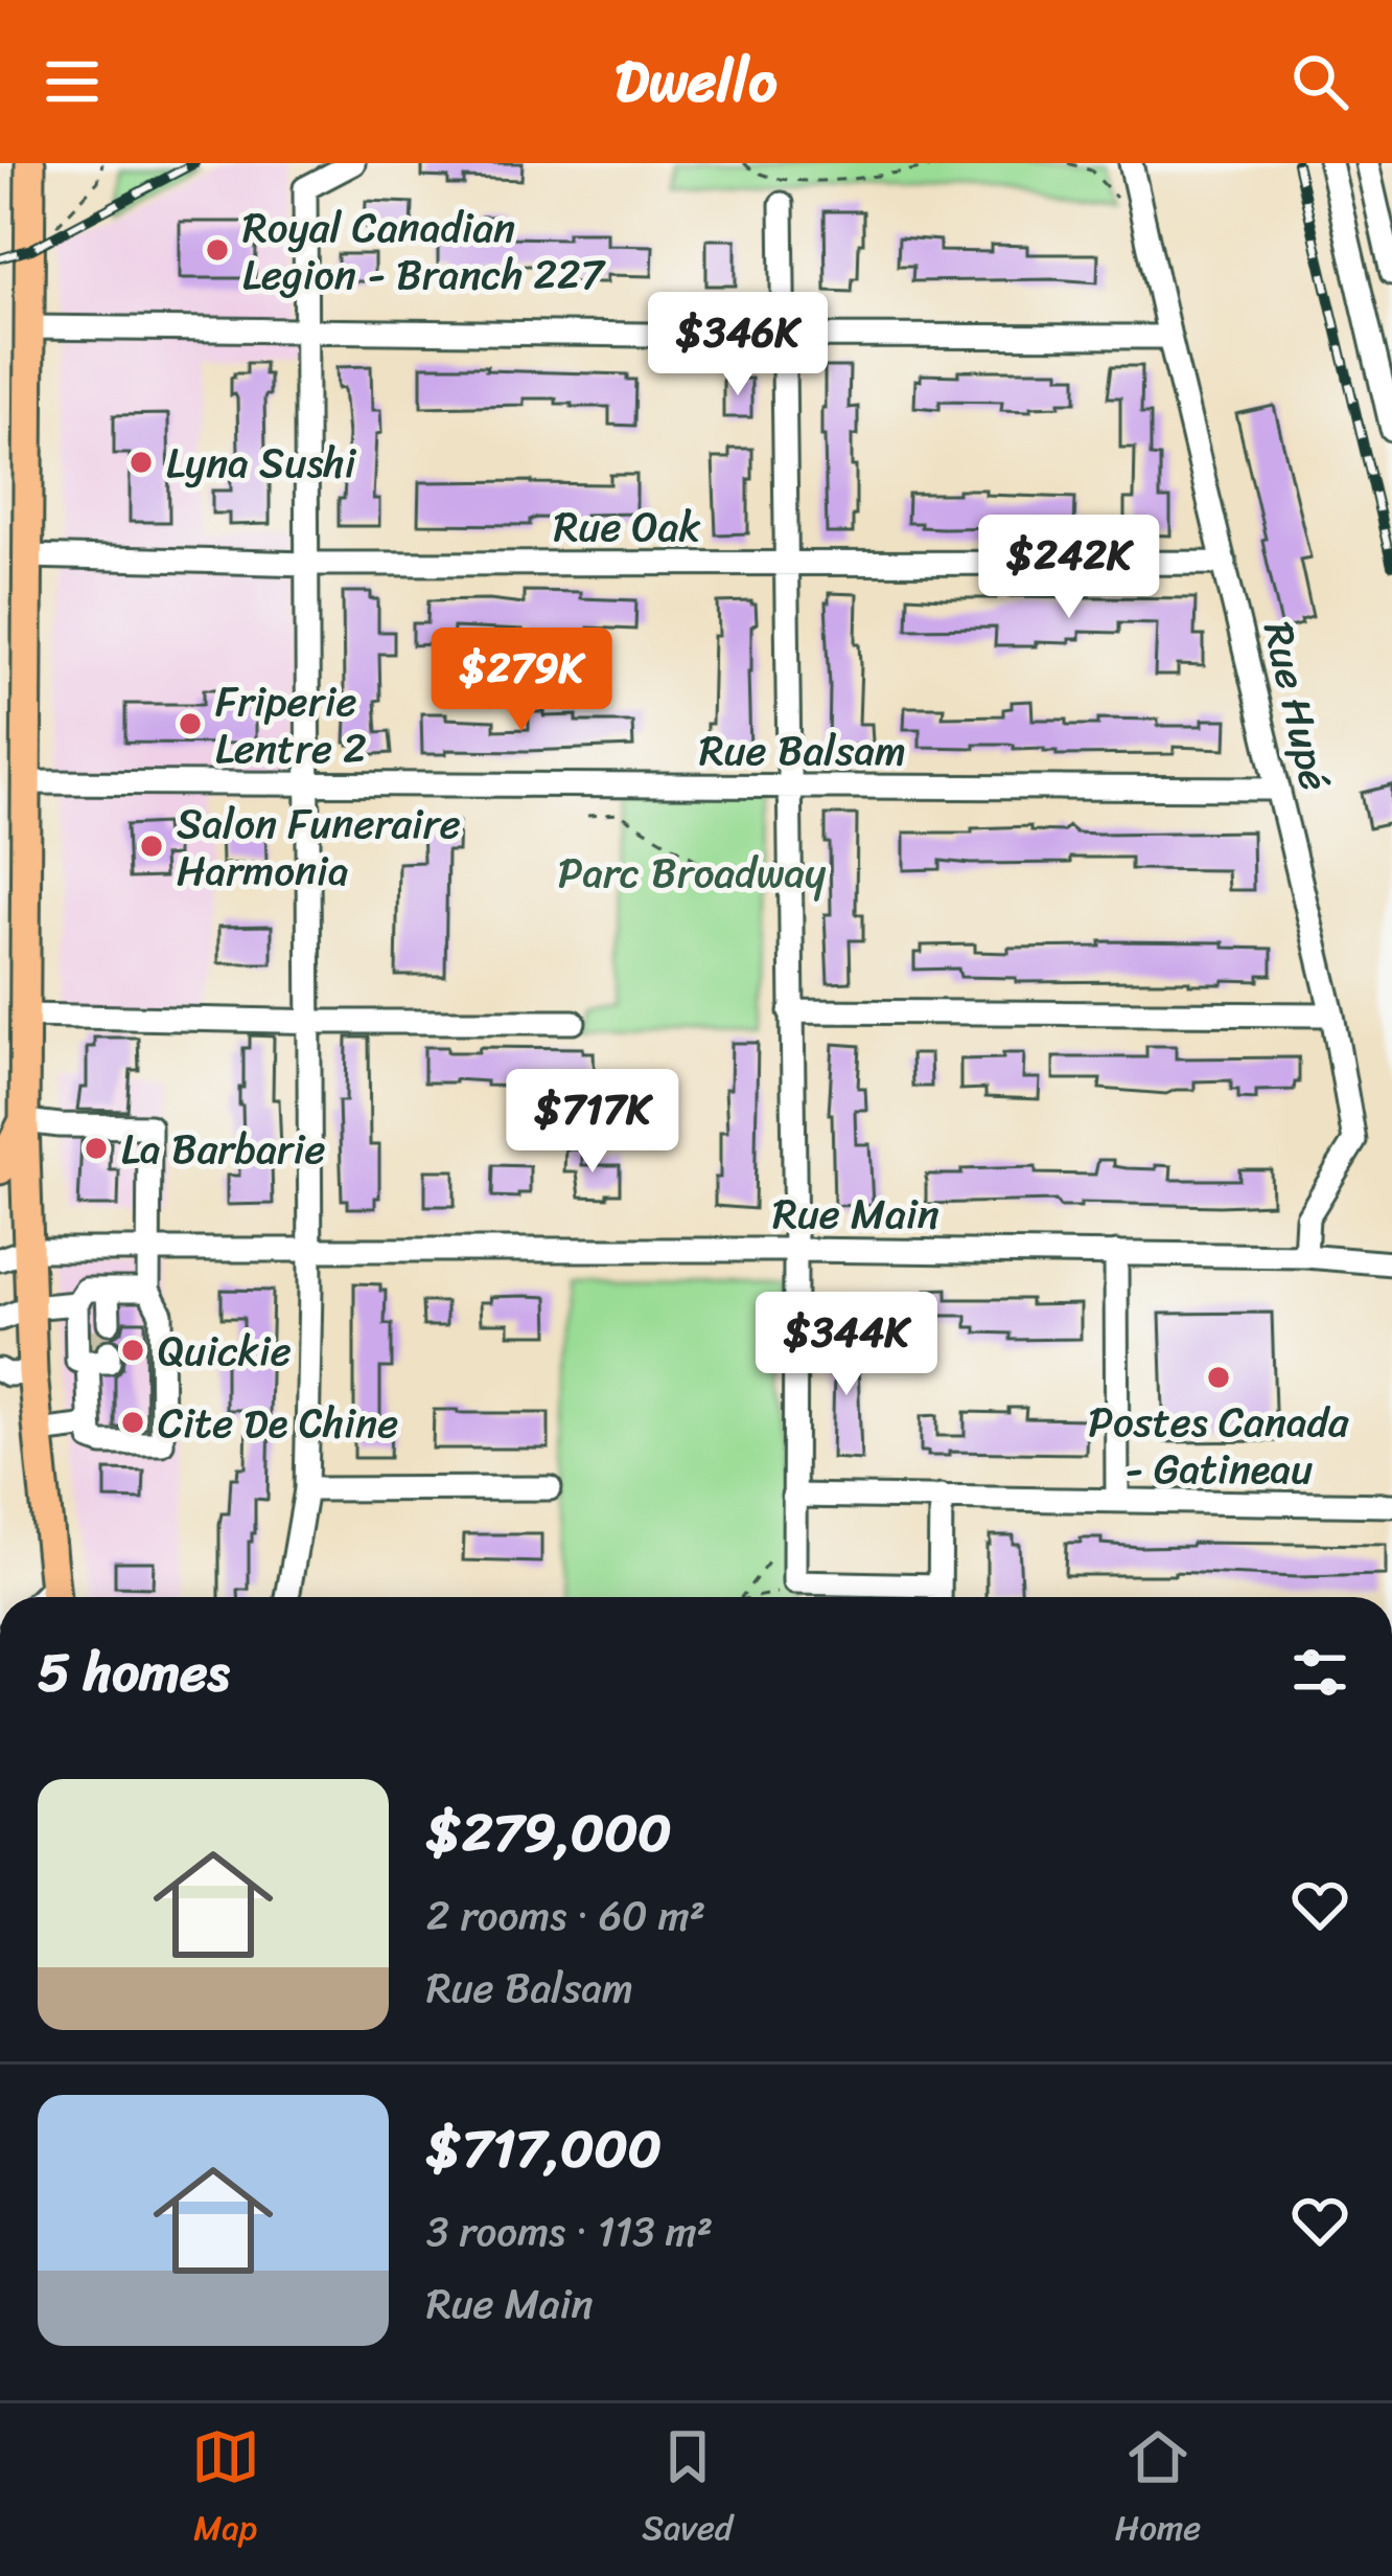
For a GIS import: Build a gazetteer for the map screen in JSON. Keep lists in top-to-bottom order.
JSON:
{
  "streets": {
    "street": [
      "Rue Oak",
      "Rue Hupé",
      "Rue Balsam",
      "Rue Main"
    ]
  },
  "crossings": [
    ["Rue Oak", "Rue Hupé"],
    ["Rue Hupé", "Rue Balsam"],
    ["Rue Hupé", "Rue Main"]
  ],
  "parks": ["Parc Broadway"],
  "places": [
    "Royal Canadian Legion - Branch 227",
    "Lyna Sushi",
    "Friperie Lentre 2",
    "Salon Funeraire Harmonia",
    "La Barbarie",
    "Quickie",
    "Postes Canada - Gatineau",
    "Cite De Chine"
  ],
  "page": {
    "header": "Dwello",
    "price": [
      "$346K",
      "$242K",
      "$279K",
      "$717K",
      "$344K"
    ],
    "heading": "5 homes",
    "list": [
      {
        "name": "$279,000",
        "note": "2 rooms · 60 m² · Rue Balsam"
      },
      {
        "name": "$717,000",
        "note": "3 rooms · 113 m² · Rue Main"
      }
    ],
    "tabs": ["Map", "Saved", "Home"]
  }
}
